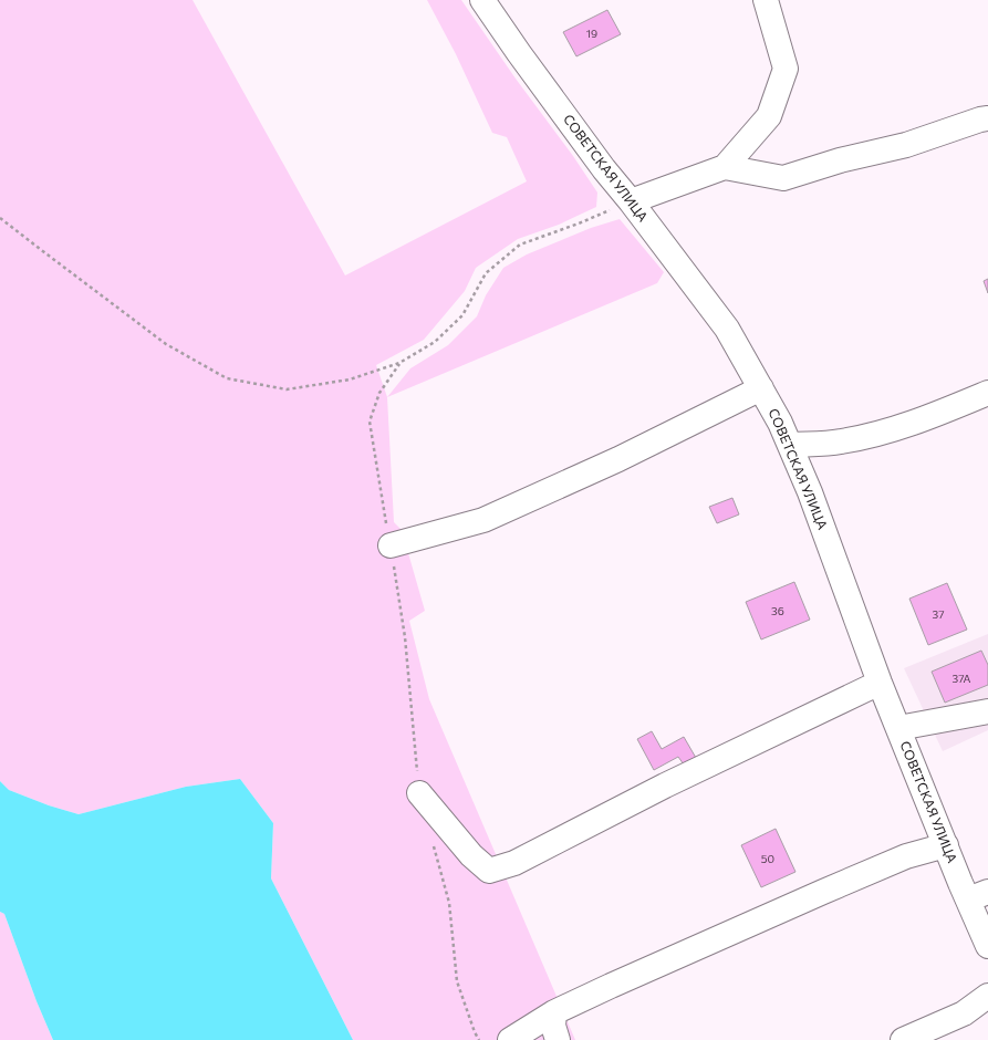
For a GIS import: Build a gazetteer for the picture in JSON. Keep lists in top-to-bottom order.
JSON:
{
  "streets": {
    "street": ["СОВЕТСКАЯ УЛИЦА"]
  },
  "house_numbers": [
    "19",
    "36",
    "37",
    "37А",
    "50"
  ]
}
